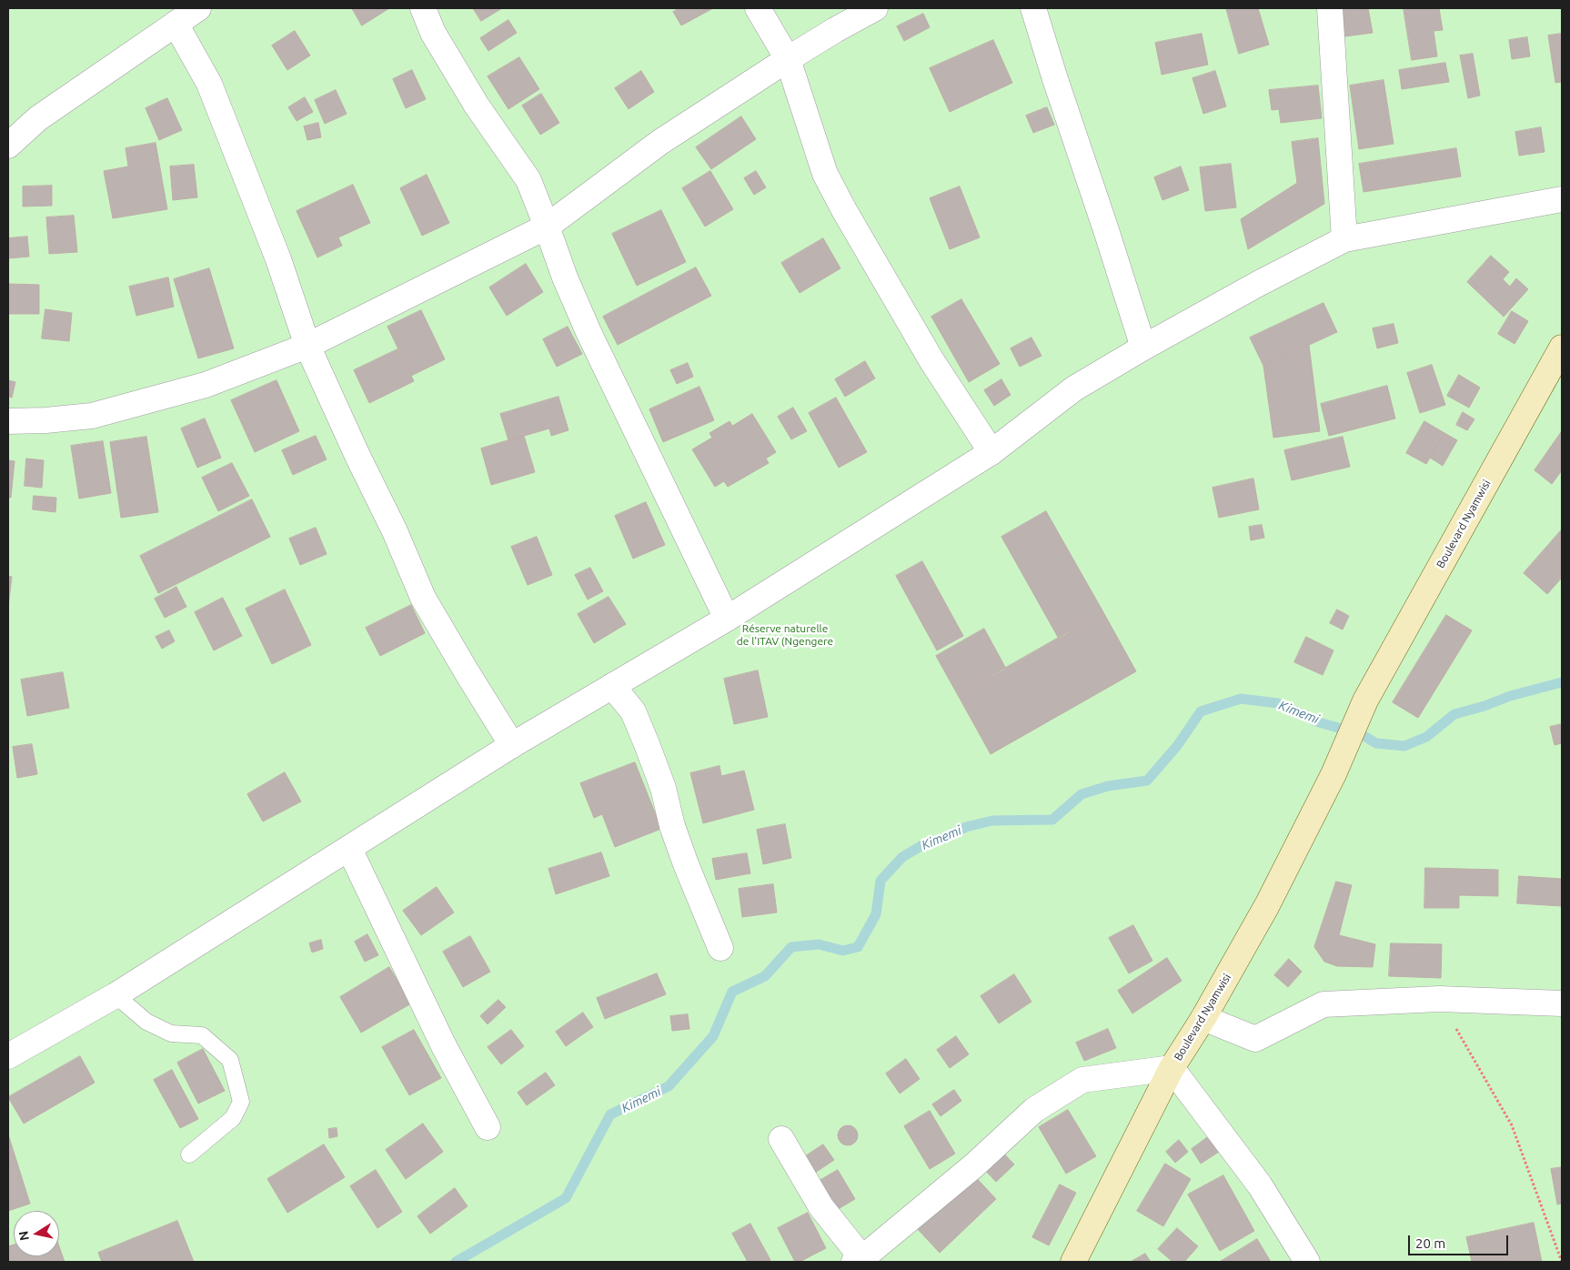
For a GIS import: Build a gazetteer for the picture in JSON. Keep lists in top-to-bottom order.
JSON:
{
  "streets": {
    "main road": ["Boulevard Nyamwisi"]
  },
  "water": ["Kimemi"],
  "parks": ["Réserve naturelle de l'ITAV (Ngengere"],
  "scale_bar": "20 m",
  "north": "left"
}
